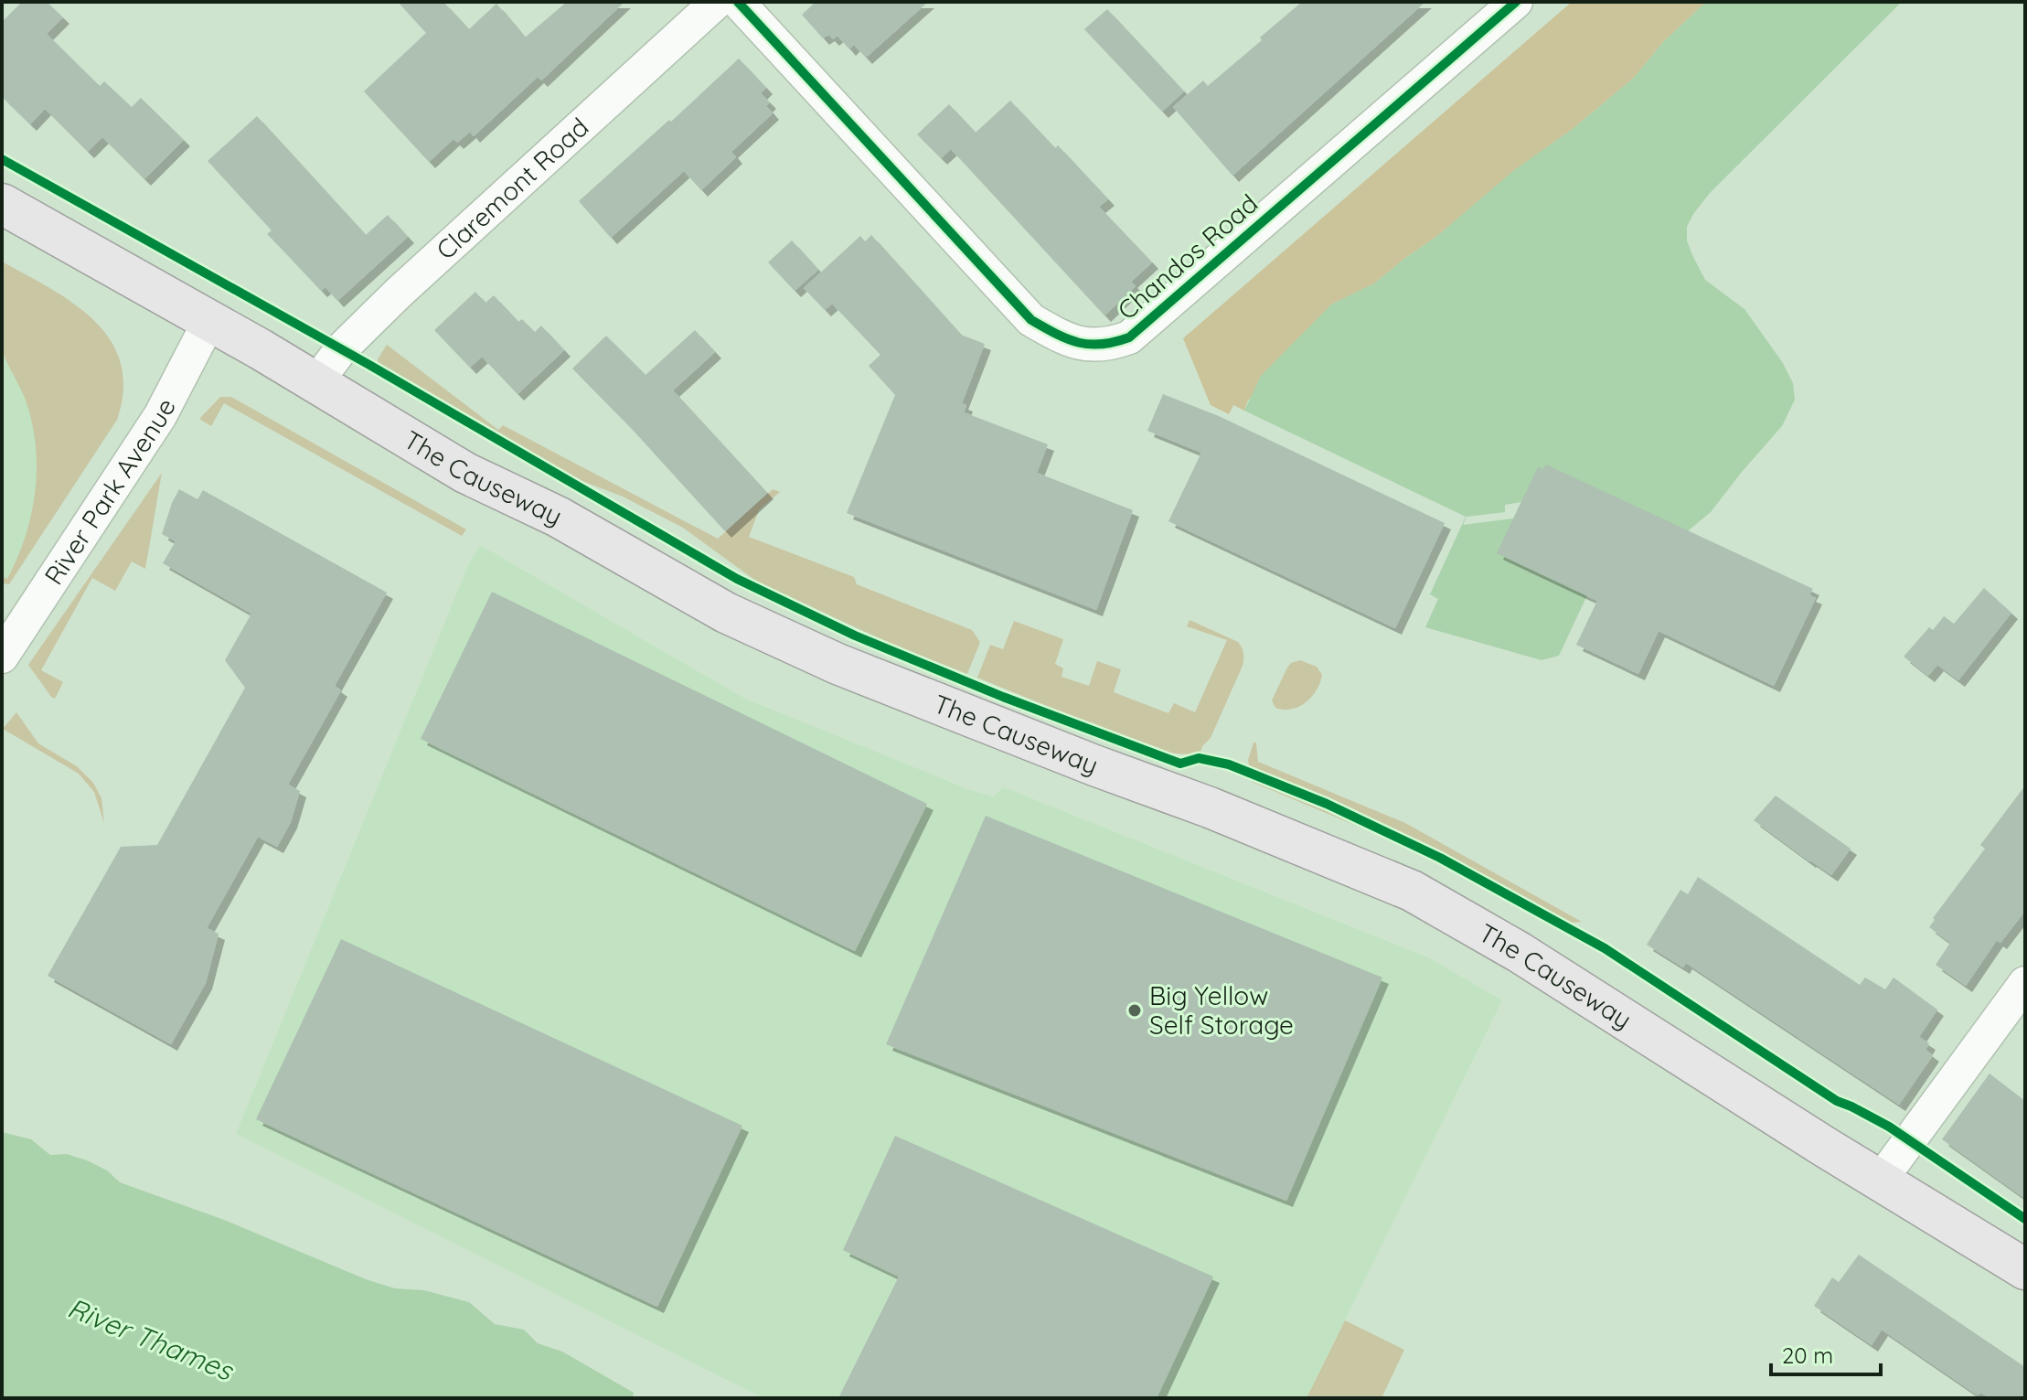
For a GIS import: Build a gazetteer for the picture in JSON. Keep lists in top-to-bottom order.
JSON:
{
  "streets": {
    "main road": ["The Causeway"],
    "street": ["Claremont Road", "Chandos Road", "River Park Avenue"]
  },
  "crossings": [
    ["Claremont Road", "The Causeway"],
    ["The Causeway", "River Park Avenue"]
  ],
  "water": ["River Thames"],
  "places": ["Big Yellow Self Storage"],
  "scale_bar": "20 m"
}
